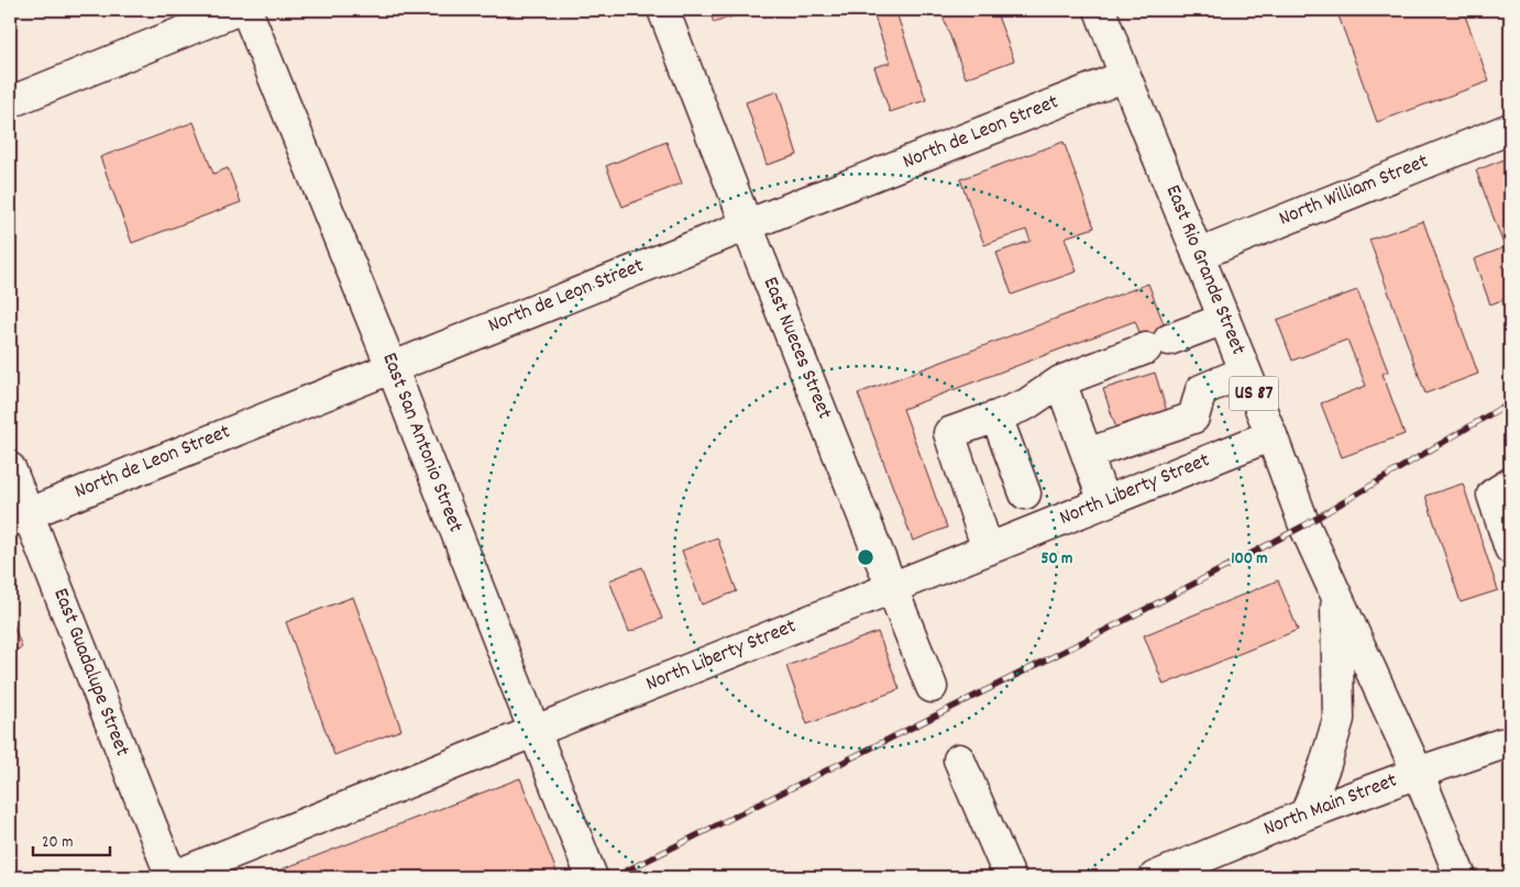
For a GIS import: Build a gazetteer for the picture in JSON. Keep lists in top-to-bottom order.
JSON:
{
  "streets": {
    "street": [
      "North de Leon Street",
      "North William Street",
      "East Rio Grande Street",
      "East Nueces Street",
      "US 87",
      "East San Antonio Street",
      "North Liberty Street",
      "East Guadalupe Street",
      "North Main Street"
    ]
  },
  "crossings": [
    ["North de Leon Street", "East Rio Grande Street"],
    ["North de Leon Street", "East Nueces Street"],
    ["North de Leon Street", "East San Antonio Street"],
    ["North de Leon Street", "East Guadalupe Street"],
    ["North William Street", "East Rio Grande Street"],
    ["East Rio Grande Street", "North Liberty Street"],
    ["East Rio Grande Street", "North Main Street"],
    ["East Nueces Street", "North Liberty Street"],
    ["East San Antonio Street", "North Liberty Street"],
    ["North Liberty Street", "East Guadalupe Street"]
  ],
  "scale_bar": "20 m",
  "rings": ["50 m", "100 m"]
}
